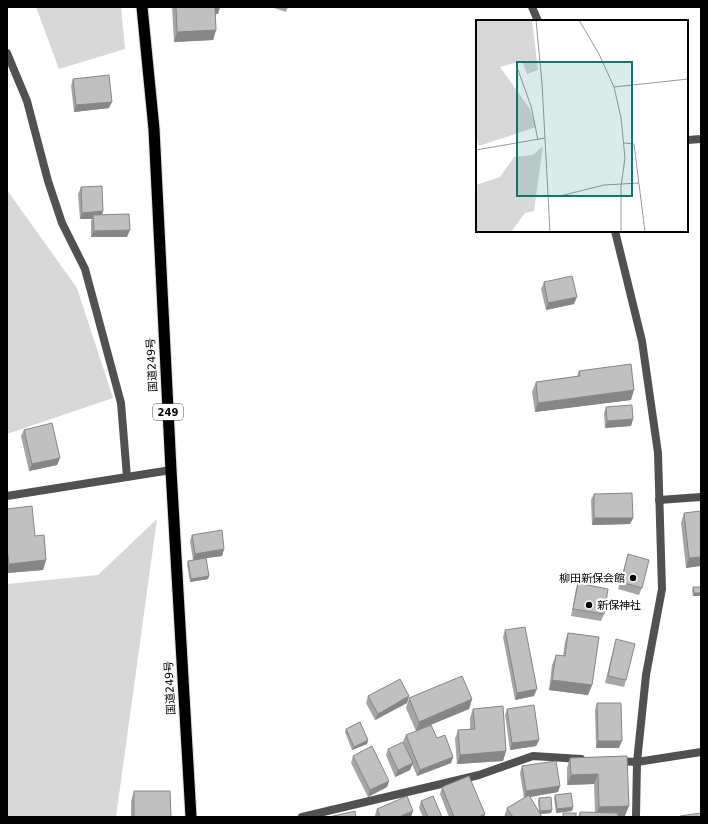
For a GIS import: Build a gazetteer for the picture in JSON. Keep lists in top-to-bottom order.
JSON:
{
  "streets": {
    "highway": ["国道249号", "249"]
  },
  "places": ["柳田新保会館", "新保神社"]
}
